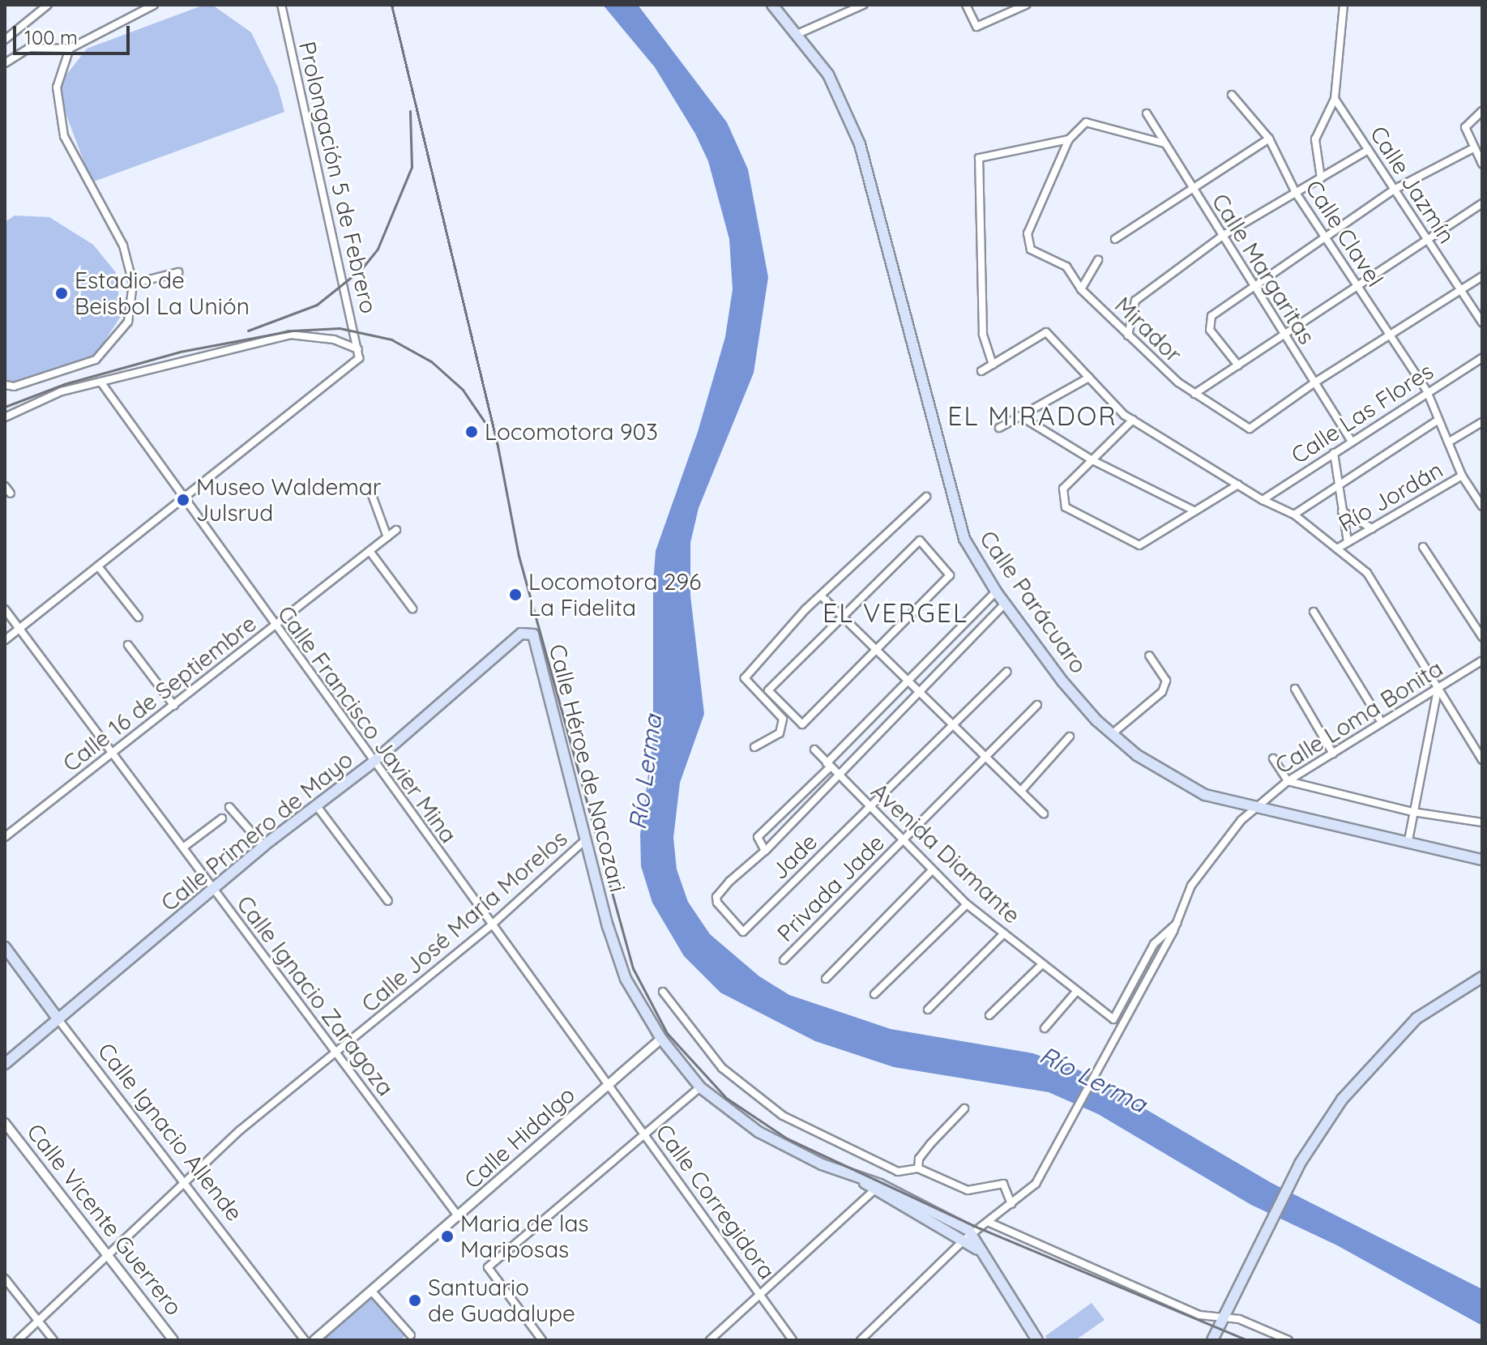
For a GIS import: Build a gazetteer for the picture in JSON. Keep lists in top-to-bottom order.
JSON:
{
  "streets": {
    "main road": [
      "Calle Parácuaro",
      "Calle Héroe de Nacozari",
      "Calle Primero de Mayo",
      "Calle Ignacio Allende"
    ],
    "street": [
      "Prolongación 5 de Febrero",
      "Calle Jazmín",
      "Calle Clavel",
      "Calle Margaritas",
      "Mirador",
      "Calle Las Flores",
      "Río Jordán",
      "Calle 16 de Septiembre",
      "Calle Loma Bonita",
      "Calle Francisco Javier Mina",
      "Avenida Diamante",
      "Jade",
      "Privada Jade",
      "Calle José María Morelos",
      "Calle Ignacio Zaragoza",
      "Calle Hidalgo",
      "Calle Corregidora",
      "Calle Vicente Guerrero"
    ]
  },
  "crossings": [
    ["Prolongación 5 de Febrero", "Calle Francisco Javier Mina"],
    ["Calle Jazmín", "Calle Clavel"],
    ["Calle Clavel", "Calle Las Flores"],
    ["Calle Clavel", "Río Jordán"],
    ["Calle Margaritas", "Mirador"],
    ["Calle Margaritas", "Calle Las Flores"],
    ["Calle Parácuaro", "Calle Loma Bonita"],
    ["Calle 16 de Septiembre", "Calle Francisco Javier Mina"],
    ["Calle 16 de Septiembre", "Calle Ignacio Zaragoza"],
    ["Calle Loma Bonita", "Calle Héroe de Nacozari"],
    ["Calle Loma Bonita", "Avenida Diamante"],
    ["Calle Francisco Javier Mina", "Calle Primero de Mayo"],
    ["Calle Francisco Javier Mina", "Calle José María Morelos"],
    ["Calle Francisco Javier Mina", "Calle Hidalgo"],
    ["Calle Francisco Javier Mina", "Calle Corregidora"],
    ["Calle Héroe de Nacozari", "Calle Primero de Mayo"],
    ["Calle Héroe de Nacozari", "Calle José María Morelos"],
    ["Calle Héroe de Nacozari", "Calle Hidalgo"],
    ["Calle Primero de Mayo", "Calle Ignacio Zaragoza"],
    ["Calle Primero de Mayo", "Calle Ignacio Allende"],
    ["Avenida Diamante", "Jade"],
    ["Avenida Diamante", "Privada Jade"],
    ["Calle José María Morelos", "Calle Ignacio Zaragoza"],
    ["Calle José María Morelos", "Calle Ignacio Allende"],
    ["Calle José María Morelos", "Calle Vicente Guerrero"],
    ["Calle Ignacio Zaragoza", "Calle Hidalgo"],
    ["Calle Hidalgo", "Calle Corregidora"]
  ],
  "districts": ["EL MIRADOR", "EL VERGEL"],
  "water": ["Río Lerma"],
  "places": [
    "Estadio de Beisbol La Unión",
    "Locomotora 903",
    "Museo Waldemar Julsrud",
    "Locomotora 296 La Fidelita",
    "Maria de las Mariposas",
    "Santuario de Guadalupe"
  ],
  "scale_bar": "100 m"
}
